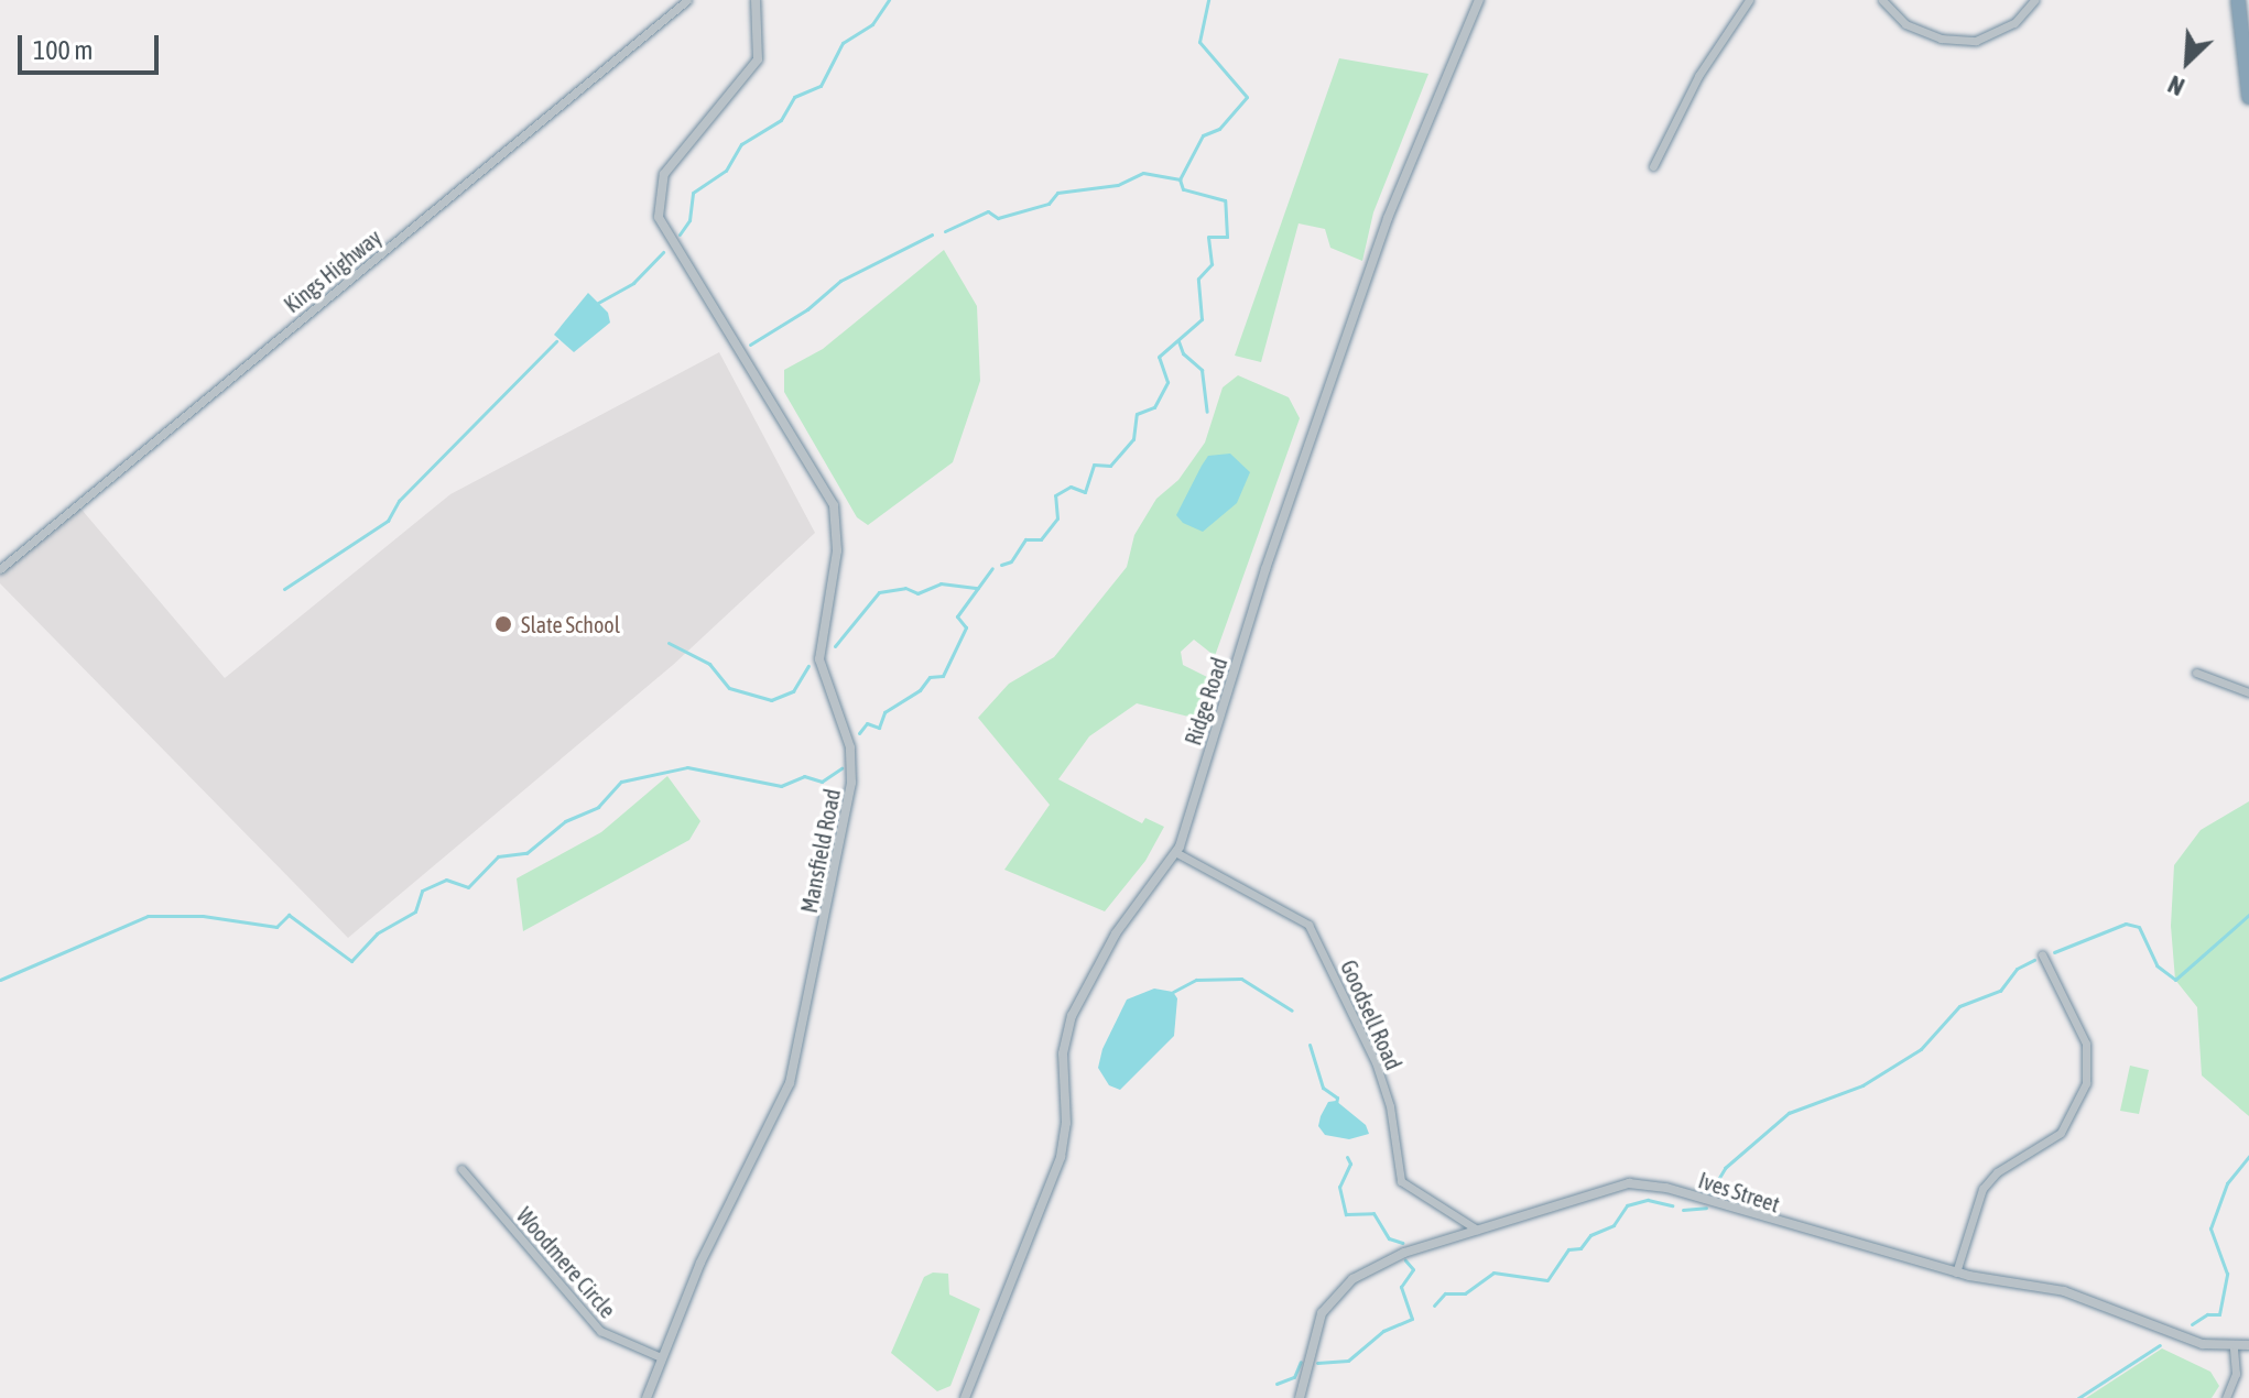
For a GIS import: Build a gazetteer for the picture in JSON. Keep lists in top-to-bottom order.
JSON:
{
  "streets": {
    "street": [
      "Kings Highway",
      "Ridge Road",
      "Mansfield Road",
      "Goodsell Road",
      "Ives Street",
      "Woodmere Circle"
    ]
  },
  "crossings": [
    ["Ridge Road", "Goodsell Road"],
    ["Mansfield Road", "Woodmere Circle"],
    ["Goodsell Road", "Ives Street"]
  ],
  "places": ["Slate School"],
  "scale_bar": "100 m",
  "north": "bottom left"
}
